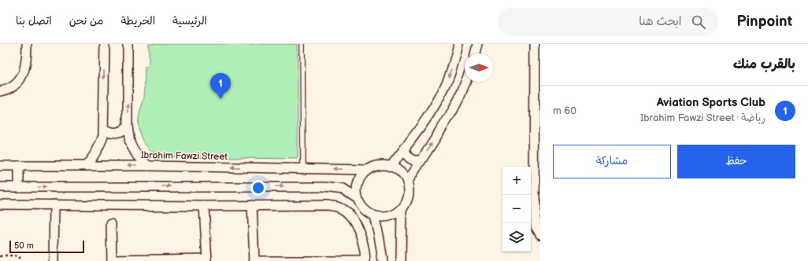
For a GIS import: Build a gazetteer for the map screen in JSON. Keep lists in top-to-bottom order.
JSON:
{
  "streets": {
    "street": ["Ibrahim Fawzi Street"]
  },
  "scale_bar": "50 m",
  "north": "right",
  "page": {
    "header": "Pinpoint",
    "search": "ابحث هنا",
    "nav": [
      "الرئيسية",
      "الخريطة",
      "من نحن",
      "اتصل بنا"
    ],
    "heading": "بالقرب منك",
    "pins": "1",
    "list": [
      {
        "mark": "1",
        "name": "Aviation Sports Club",
        "note": "رياضة · Ibrahim Fawzi Street",
        "value": "60 m"
      }
    ],
    "buttons": ["حفظ", "مشاركة"],
    "map_buttons": ["+", "−"],
    "scale": "50 m"
  }
}
